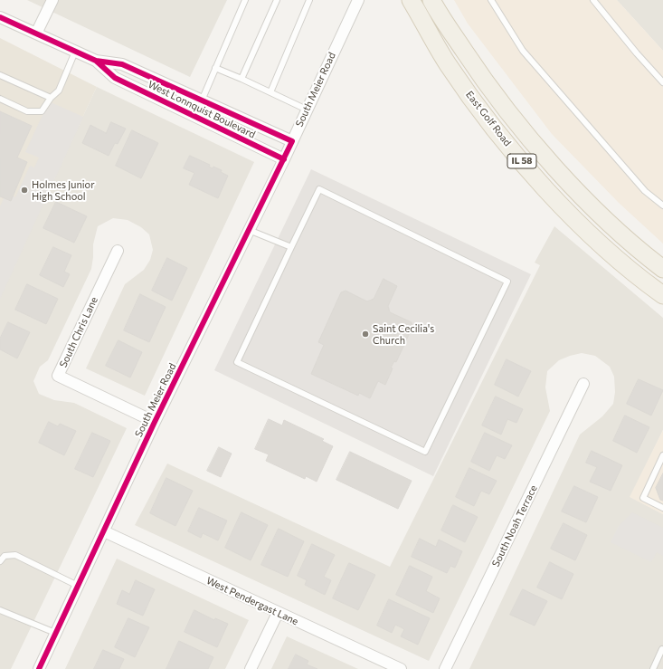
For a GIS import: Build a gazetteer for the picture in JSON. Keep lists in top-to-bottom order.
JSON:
{
  "streets": {
    "main road": ["East Golf Road", "IL 58"],
    "street": [
      "South Meier Road",
      "West Lonnquist Boulevard",
      "South Chris Lane",
      "South Noah Terrace",
      "West Pendergast Lane"
    ]
  },
  "crossings": [
    ["South Meier Road", "West Lonnquist Boulevard"],
    ["South Meier Road", "South Chris Lane"],
    ["South Meier Road", "West Pendergast Lane"]
  ],
  "places": ["Holmes Junior High School", "Saint Cecilia's Church"]
}
